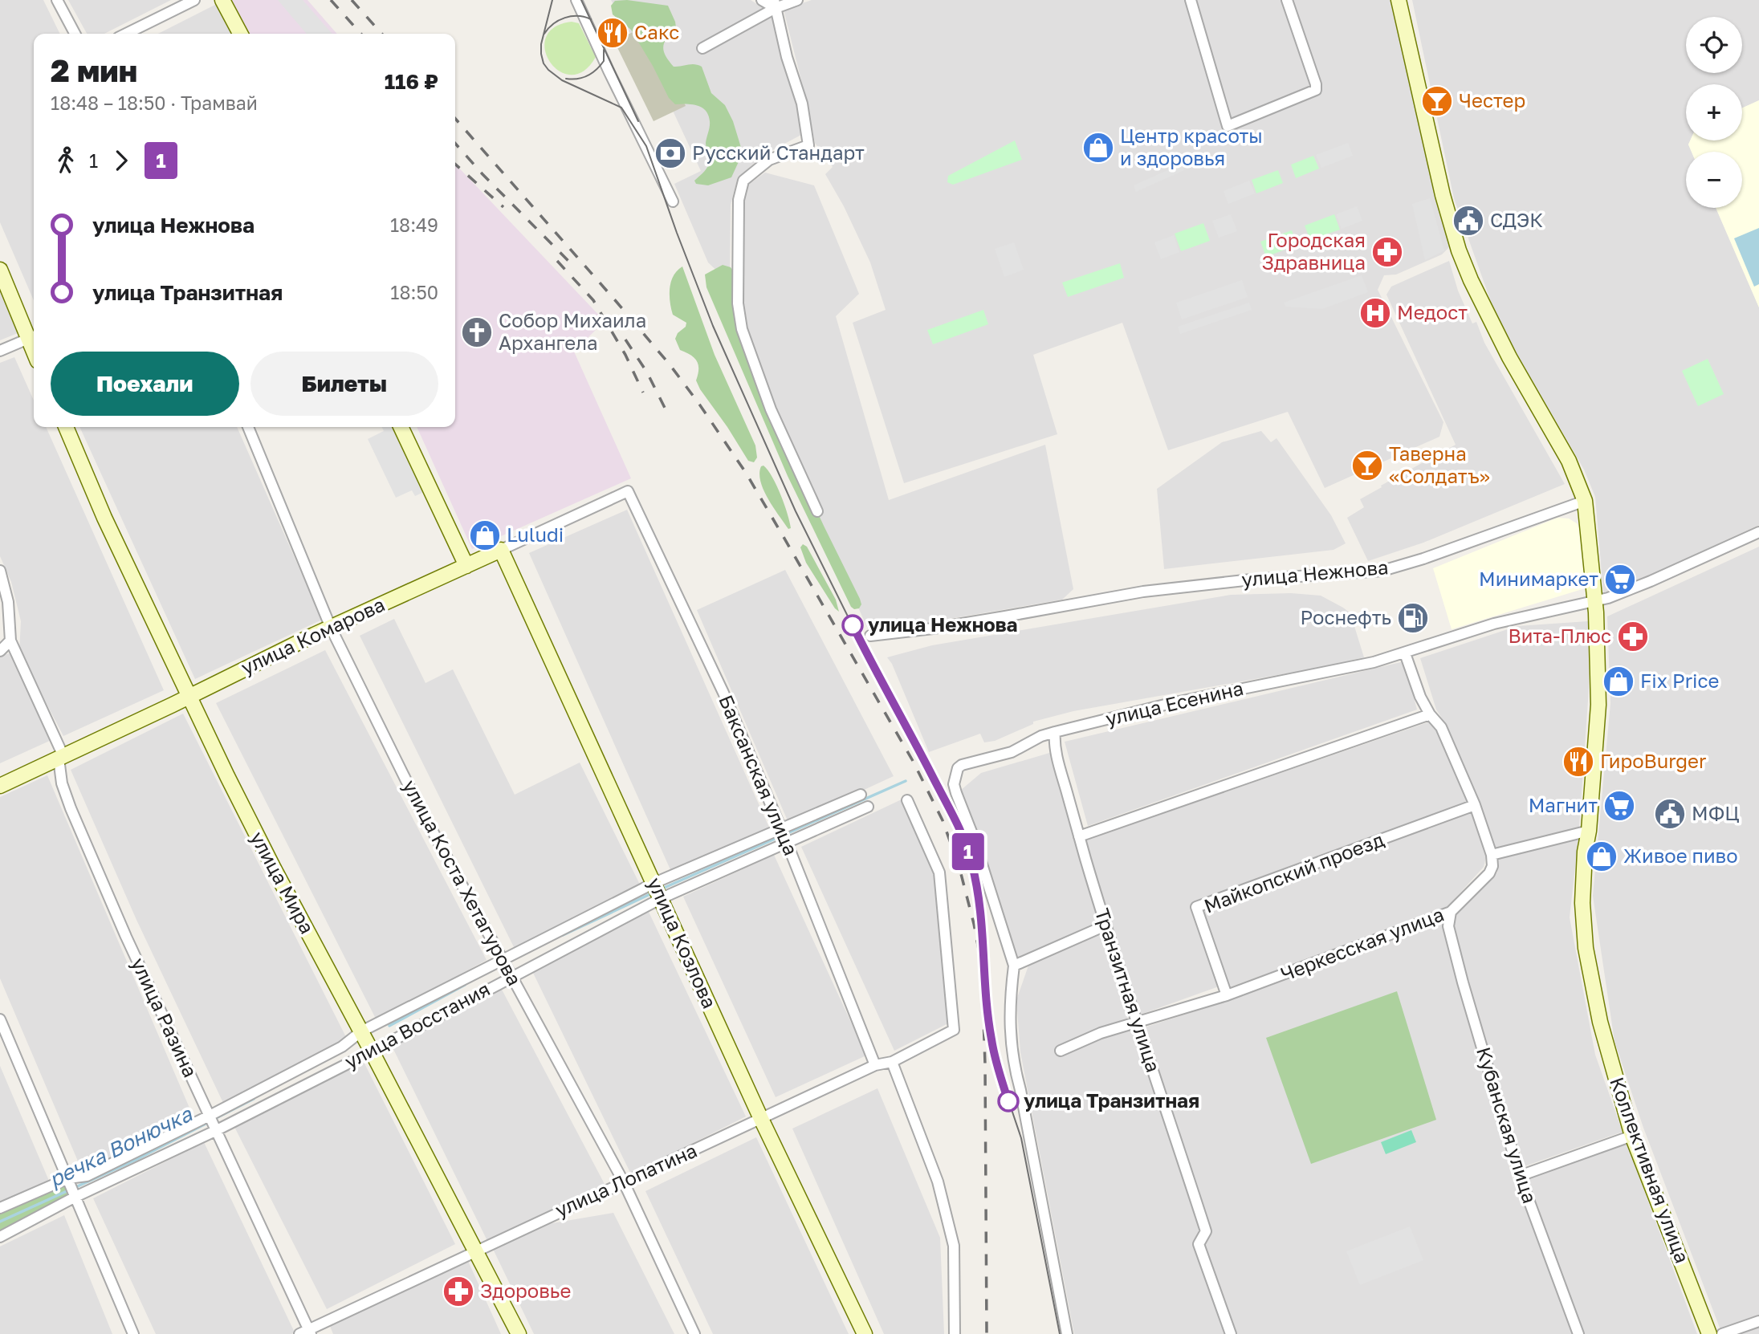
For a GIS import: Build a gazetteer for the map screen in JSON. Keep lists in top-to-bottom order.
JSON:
{
  "streets": {
    "street": [
      "улица Нежнова",
      "улица Комарова",
      "улица Есенина",
      "Баксанская улица",
      "Майкопский проезд",
      "улица Мира",
      "улица Коста Хетагурова",
      "улица Козлова",
      "Черкесская улица",
      "Транзитная улица",
      "улица Разина",
      "улица Восстания",
      "Кубанская улица",
      "Коллективная улица",
      "улица Лопатина"
    ]
  },
  "crossings": [
    ["улица Нежнова", "Коллективная улица"],
    ["улица Комарова", "Баксанская улица"],
    ["улица Комарова", "улица Мира"],
    ["улица Комарова", "улица Коста Хетагурова"],
    ["улица Комарова", "улица Козлова"],
    ["улица Комарова", "улица Разина"],
    ["улица Есенина", "Транзитная улица"],
    ["Баксанская улица", "улица Восстания"],
    ["Баксанская улица", "улица Лопатина"],
    ["Майкопский проезд", "Черкесская улица"],
    ["улица Мира", "улица Восстания"],
    ["улица Мира", "улица Лопатина"],
    ["улица Коста Хетагурова", "улица Восстания"],
    ["улица Коста Хетагурова", "улица Лопатина"],
    ["улица Козлова", "улица Восстания"],
    ["улица Козлова", "улица Лопатина"],
    ["Черкесская улица", "Транзитная улица"],
    ["Черкесская улица", "Кубанская улица"],
    ["улица Разина", "улица Восстания"],
    ["улица Разина", "улица Лопатина"]
  ],
  "water": ["речка Вонючка"],
  "places": {
    "restaurant": ["Сакс", "ГироBurger"],
    "bar": ["Честер", "Таверна «Солдатъ»"],
    "shop": [
      "Центр красоты и здоровья",
      "Luludi",
      "Fix Price",
      "Живое пиво"
    ],
    "bank": ["Русский Стандарт"],
    "public building": ["СДЭК", "МФЦ"],
    "pharmacy": ["Городская Здравница", "Вита-Плюс", "Здоровье"],
    "hospital": ["Медост"],
    "church": ["Собор Михаила Архангела"],
    "supermarket": ["Минимаркет", "Магнит"],
    "fuel station": ["Роснефть"],
    "other": ["улица Нежнова", "улица Транзитная"]
  },
  "lines": ["tram line 1"],
  "page": {
    "on_map": "1",
    "map_buttons": ["+", "−"],
    "heading": ["2 мин", "18:48 – 18:50 · Трамвай", "116 ₽"],
    "legs": ["1", "1"],
    "list": [
      {
        "name": "улица Нежнова",
        "value": "18:49"
      },
      {
        "name": "улица Транзитная",
        "value": "18:50"
      }
    ],
    "buttons": ["Поехали", "Билеты"]
  }
}
